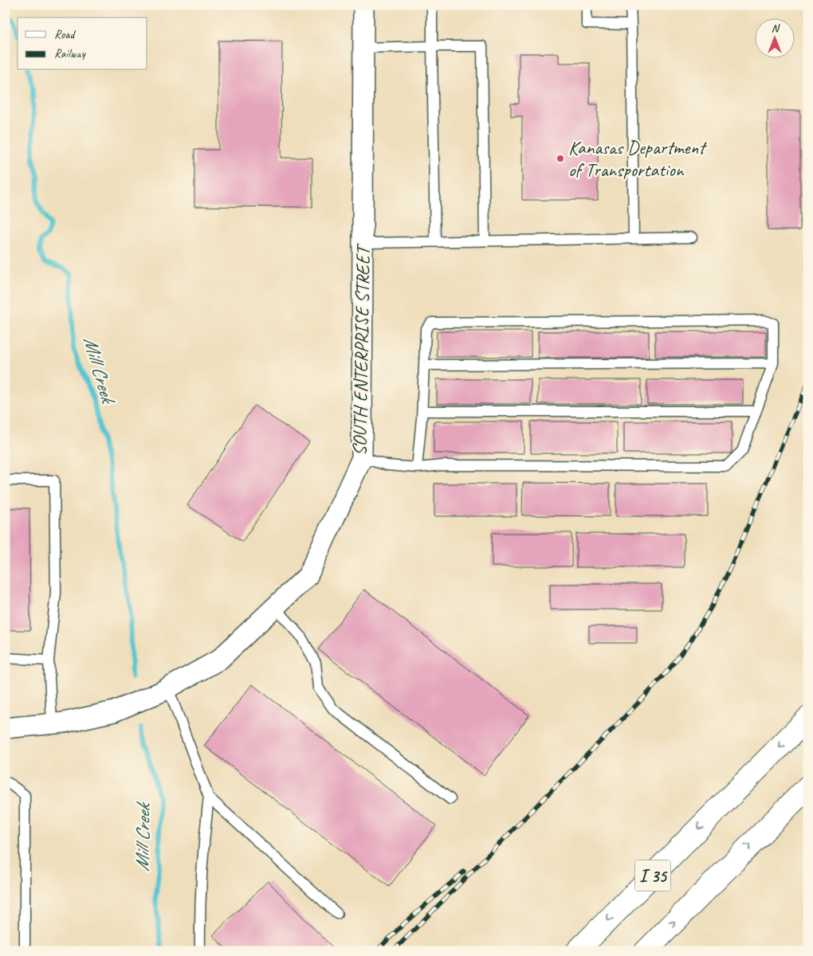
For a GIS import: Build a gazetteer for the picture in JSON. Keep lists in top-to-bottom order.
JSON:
{
  "streets": {
    "highway": ["I 35"],
    "street": ["SOUTH ENTERPRISE STREET"]
  },
  "water": ["Mill Creek"],
  "places": ["Kanasas Department of Transportation"],
  "legend": ["Road", "Railway"],
  "north": "top"
}
